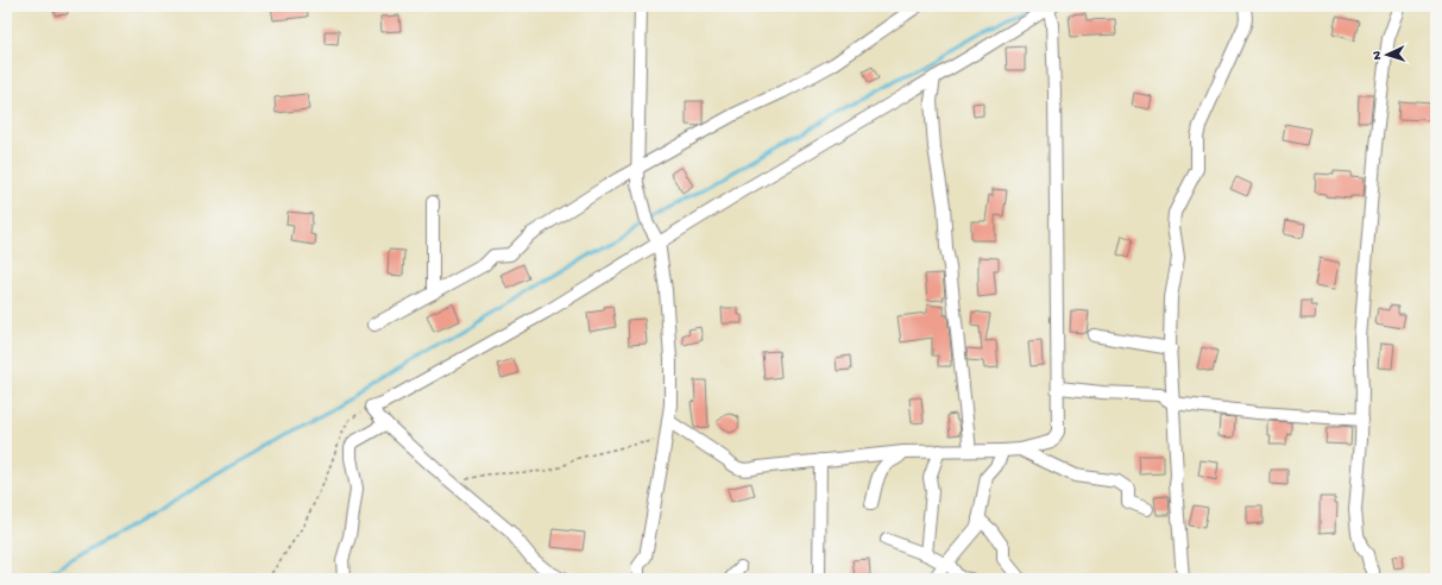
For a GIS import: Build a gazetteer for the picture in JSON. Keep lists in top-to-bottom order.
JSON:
{
  "north": "left"
}
